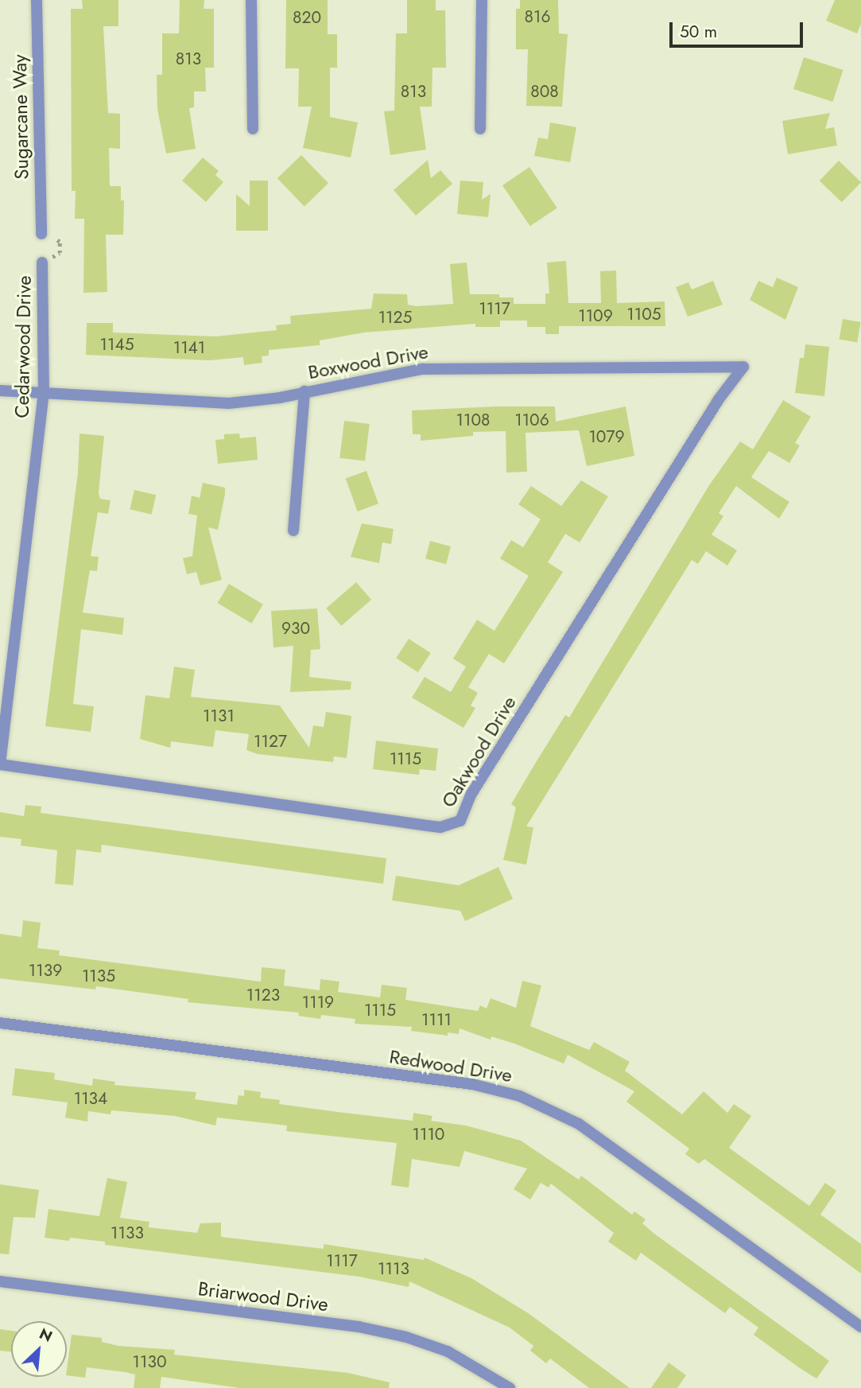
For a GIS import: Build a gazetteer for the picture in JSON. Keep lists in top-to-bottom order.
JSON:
{
  "streets": {
    "street": [
      "Sugarcane Way",
      "Cedarwood Drive",
      "Boxwood Drive",
      "Oakwood Drive",
      "Redwood Drive",
      "Briarwood Drive"
    ]
  },
  "crossings": [
    ["Cedarwood Drive", "Boxwood Drive"],
    ["Cedarwood Drive", "Oakwood Drive"],
    ["Boxwood Drive", "Oakwood Drive"]
  ],
  "house_numbers": [
    "816",
    "820",
    "813",
    "813",
    "808",
    "1117",
    "1105",
    "1109",
    "1125",
    "1145",
    "1141",
    "1108",
    "1106",
    "1079",
    "930",
    "1131",
    "1127",
    "1115",
    "1139",
    "1135",
    "1123",
    "1119",
    "1115",
    "1111",
    "1134",
    "1110",
    "1133",
    "1117",
    "1113",
    "1130"
  ],
  "scale_bar": "50 m",
  "north": "top right"
}
